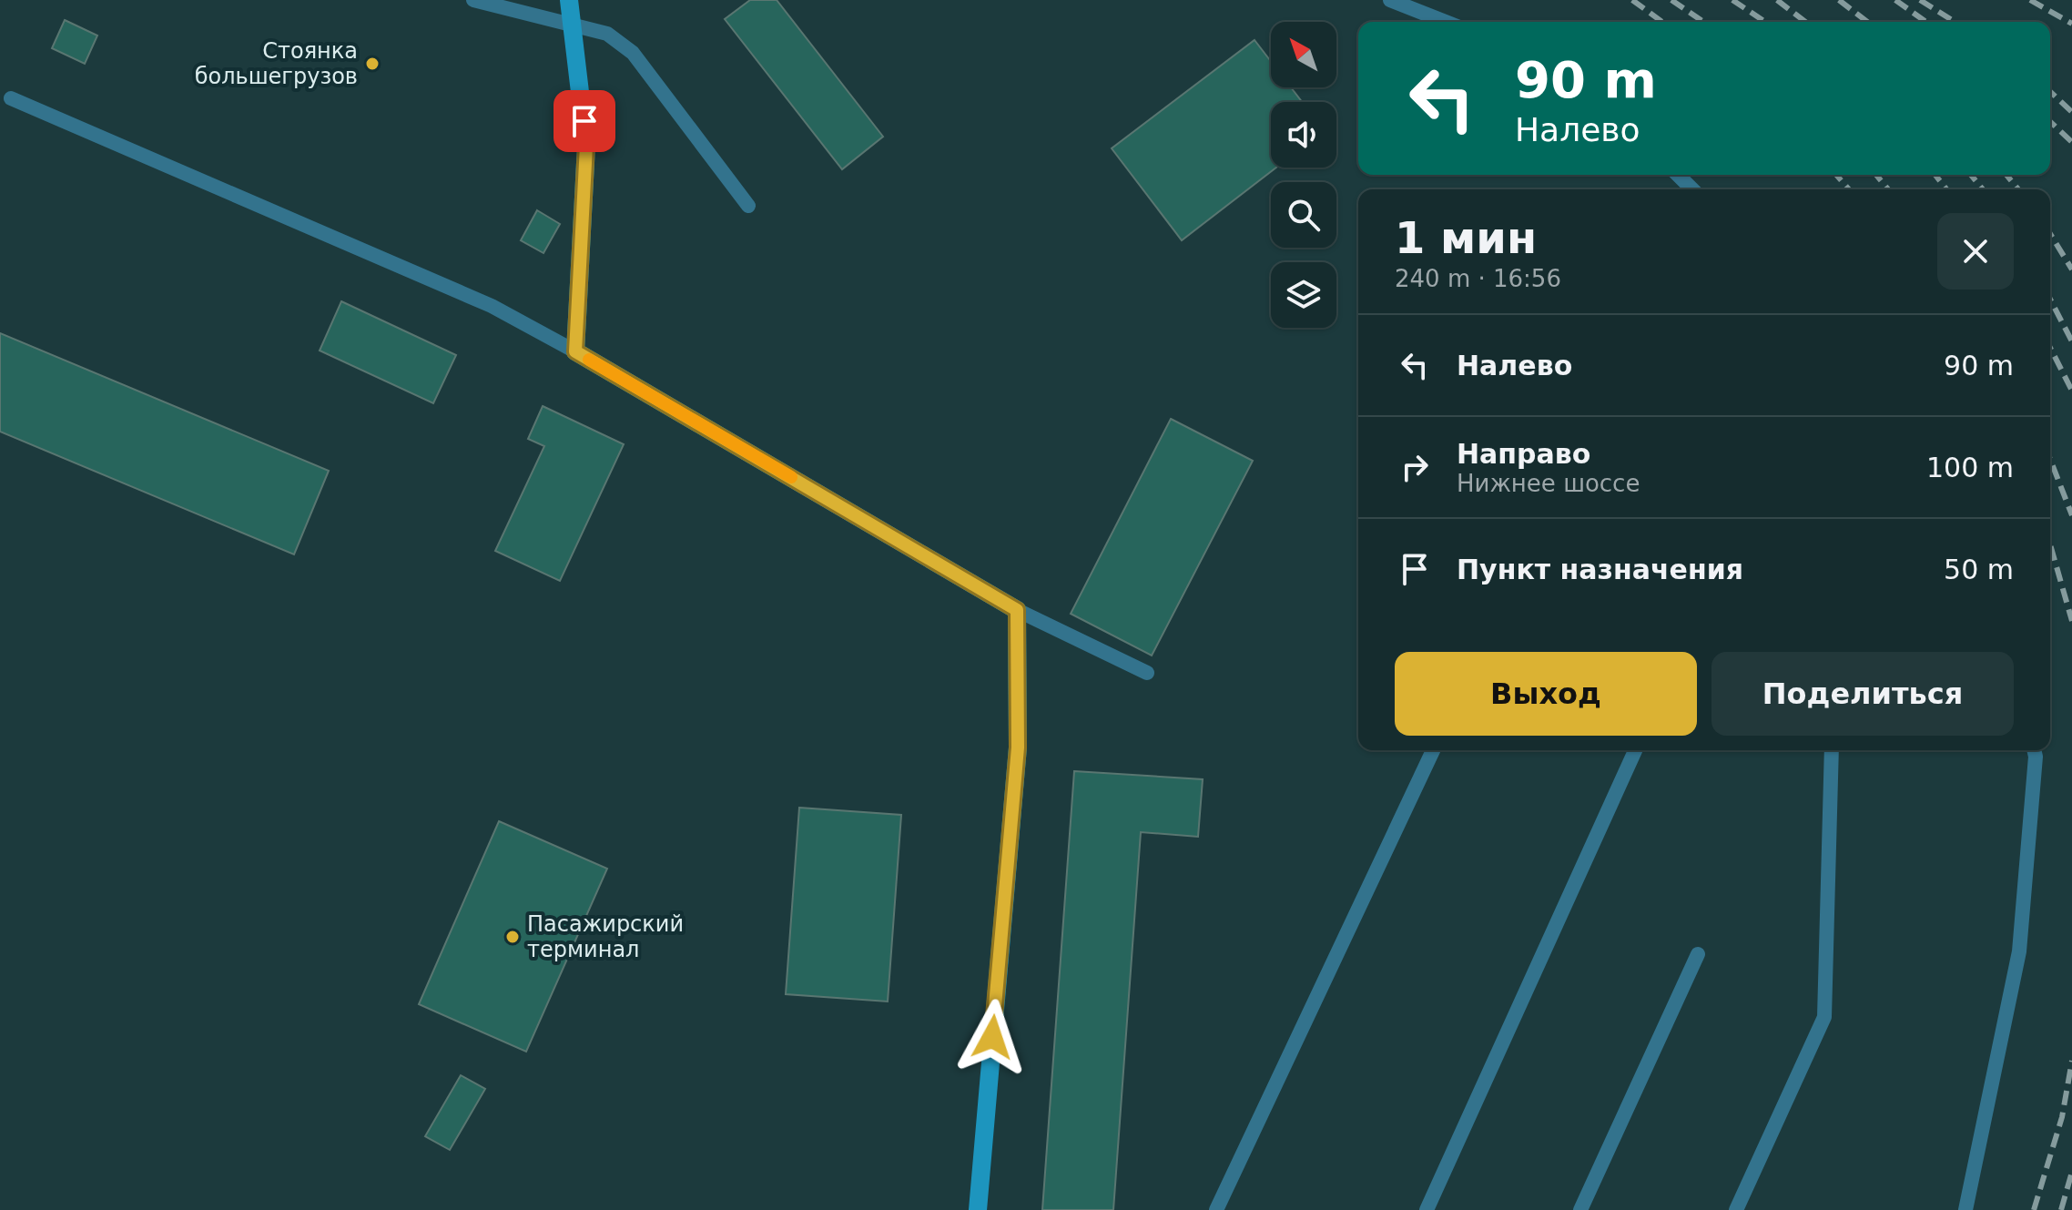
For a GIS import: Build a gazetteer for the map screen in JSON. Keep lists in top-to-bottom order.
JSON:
{
  "places": ["Стоянка большегрузов", "Пасажирский терминал"],
  "north": "top left",
  "page": {
    "turn": ["90 m", "Налево"],
    "heading": ["1 мин", "240 m · 16:56"],
    "list": [
      {
        "name": "Налево",
        "value": "90 m"
      },
      {
        "name": "Направо",
        "note": "Нижнее шоссе",
        "value": "100 m"
      },
      {
        "name": "Пункт назначения",
        "value": "50 m"
      }
    ],
    "buttons": ["Выход", "Поделиться"]
  }
}
